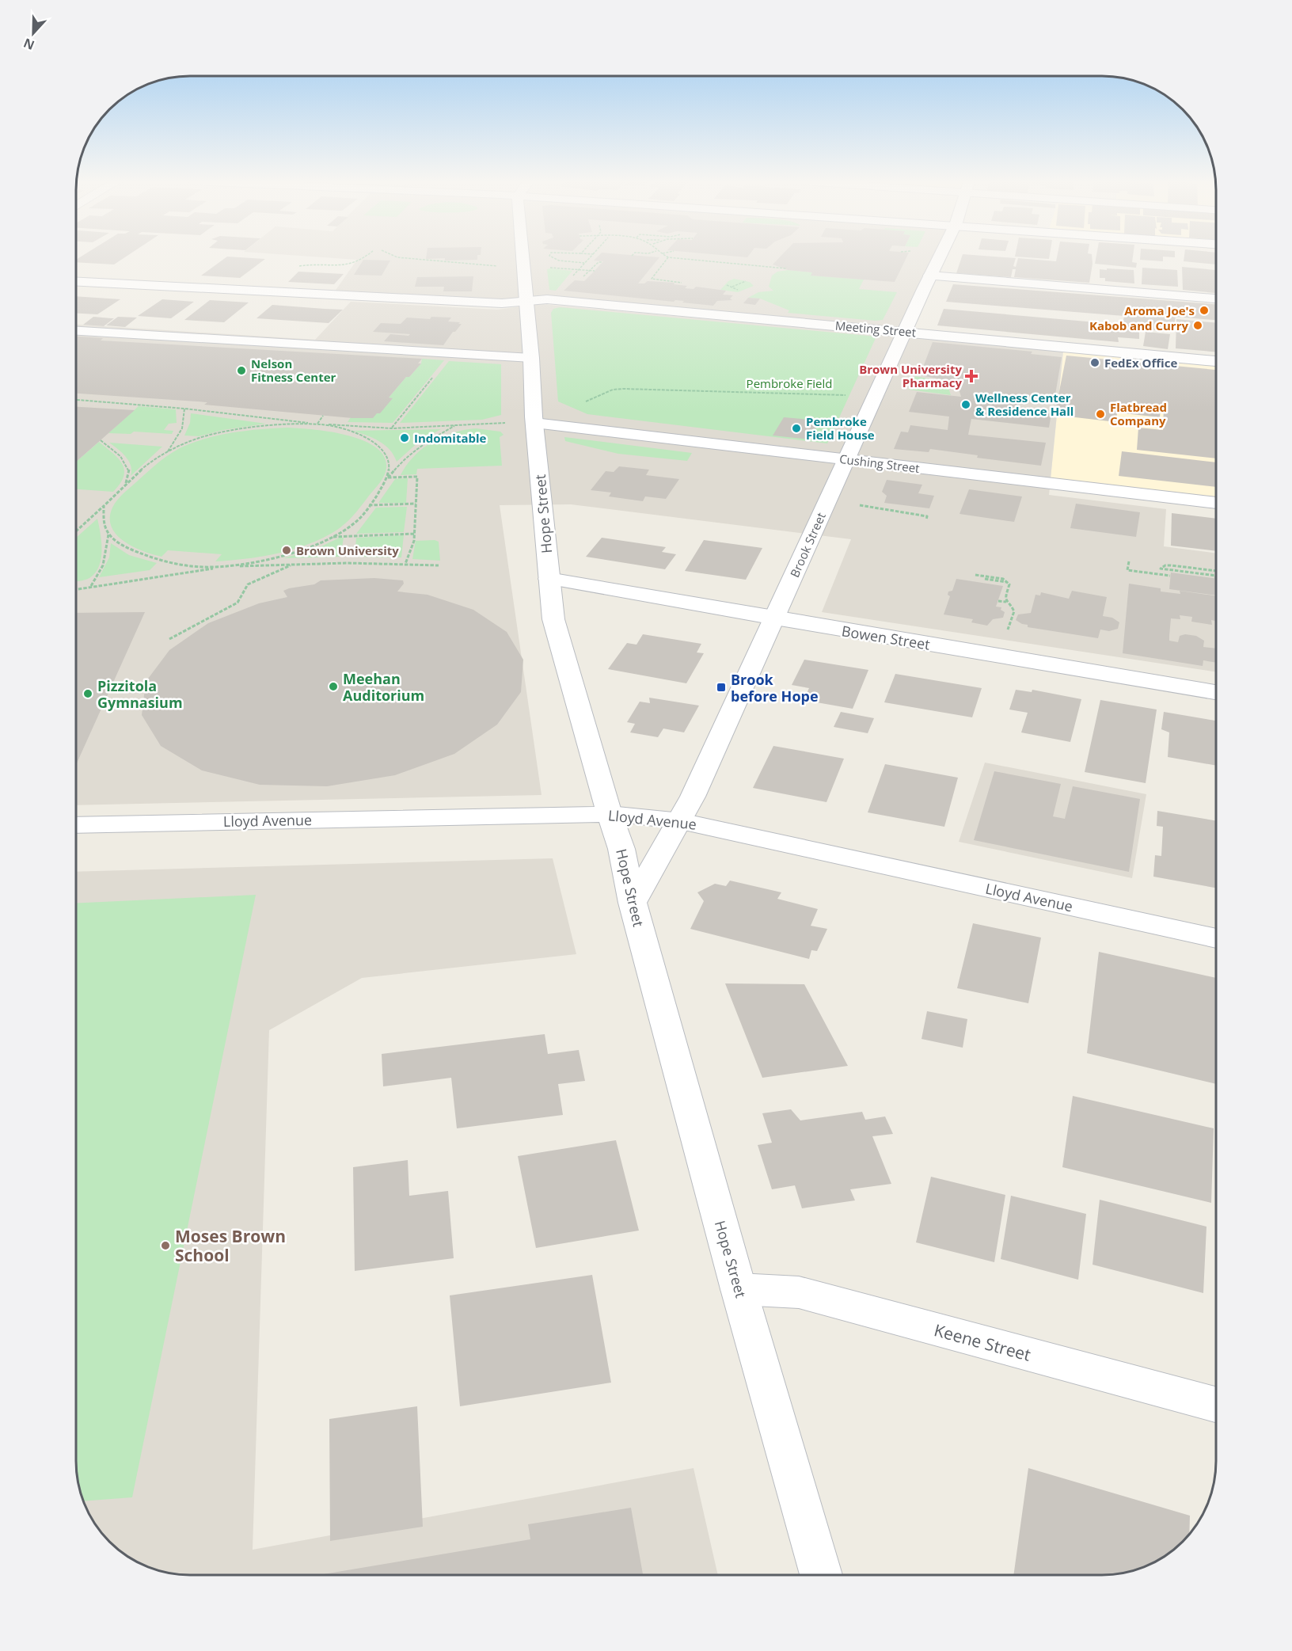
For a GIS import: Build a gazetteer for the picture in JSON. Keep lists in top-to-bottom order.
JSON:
{
  "streets": {
    "street": [
      "Meeting Street",
      "Cushing Street",
      "Hope Street",
      "Brook Street",
      "Bowen Street",
      "Lloyd Avenue",
      "Keene Street"
    ]
  },
  "crossings": [
    ["Meeting Street", "Hope Street"],
    ["Meeting Street", "Brook Street"],
    ["Cushing Street", "Hope Street"],
    ["Cushing Street", "Brook Street"],
    ["Hope Street", "Brook Street"],
    ["Hope Street", "Bowen Street"],
    ["Hope Street", "Lloyd Avenue"],
    ["Hope Street", "Keene Street"],
    ["Brook Street", "Bowen Street"],
    ["Brook Street", "Lloyd Avenue"]
  ],
  "parks": ["Pembroke Field"],
  "places": {
    "other": [
      "Aroma Joe's",
      "Kabob and Curry",
      "FedEx Office",
      "Nelson Fitness Center",
      "Wellness Center & Residence Hall",
      "Flatbread Company",
      "Pembroke Field House",
      "Indomitable",
      "Brown University",
      "Meehan Auditorium",
      "Pizzitola Gymnasium",
      "Moses Brown School"
    ],
    "health": ["Brown University Pharmacy"],
    "transit": ["Brook before Hope"]
  },
  "north": "bottom"
}
